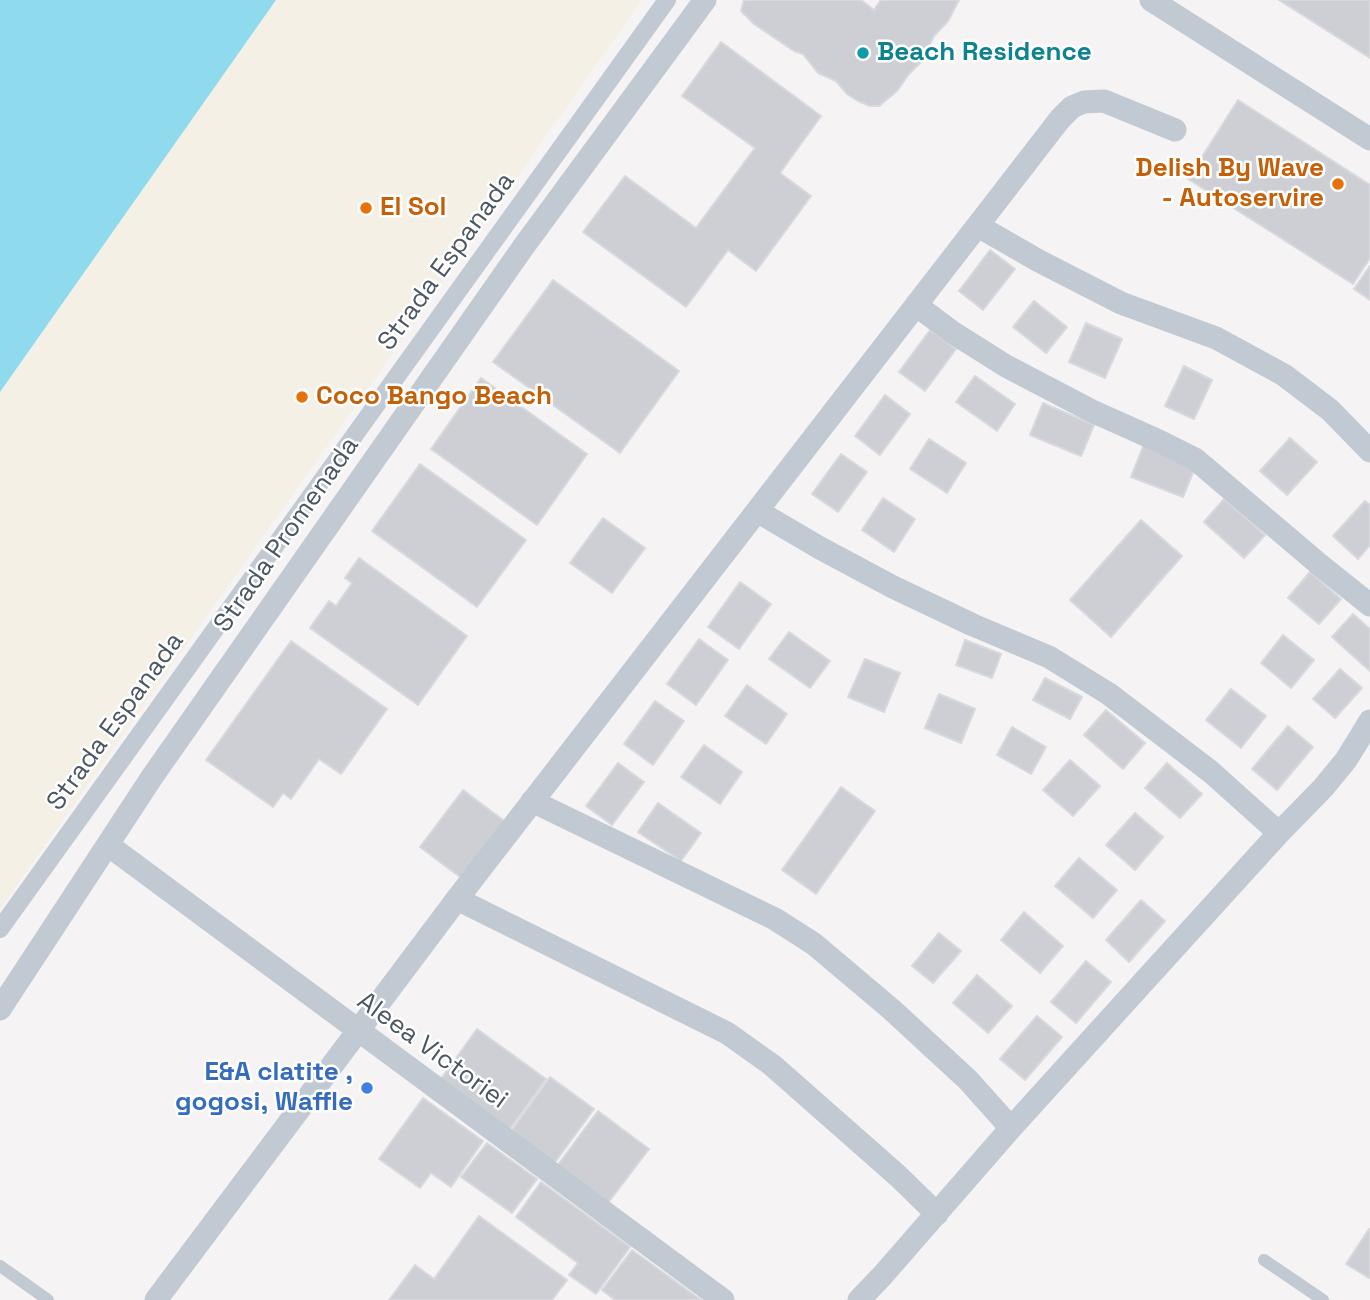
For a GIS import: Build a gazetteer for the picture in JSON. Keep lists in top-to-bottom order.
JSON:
{
  "streets": {
    "street": ["Strada Espanada", "Strada Promenada", "Aleea Victoriei"]
  },
  "crossings": [
    ["Strada Promenada", "Aleea Victoriei"]
  ],
  "places": [
    "Beach Residence",
    "Delish By Wave - Autoservire",
    "El Sol",
    "Coco Bango Beach",
    "E&A clatite , gogosi, Waffle"
  ]
}
